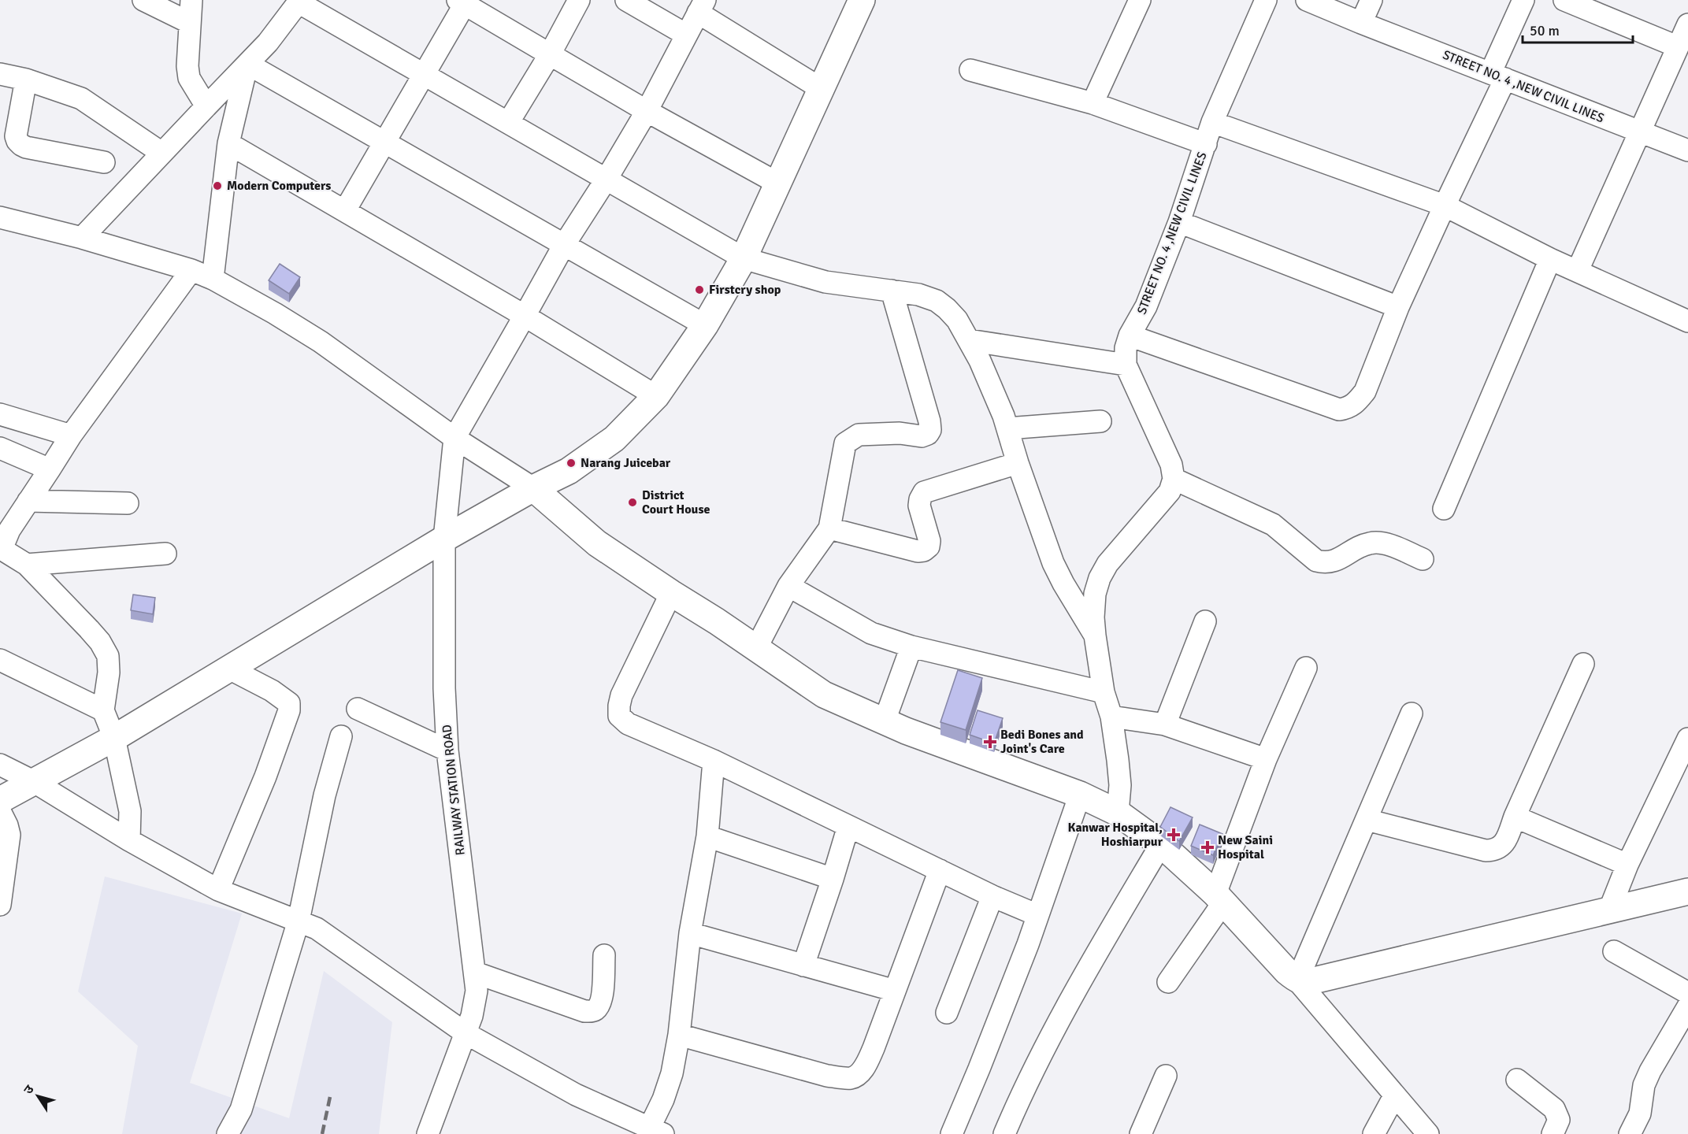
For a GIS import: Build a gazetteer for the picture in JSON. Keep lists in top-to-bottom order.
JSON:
{
  "streets": {
    "street": ["STREET NO. 4 ,NEW CIVIL LINES", "RAILWAY STATION ROAD"]
  },
  "places": {
    "other": [
      "Modern Computers",
      "Firstcry shop",
      "Narang Juicebar",
      "District Court House"
    ],
    "health": ["Bedi Bones and Joint's Care", "Kanwar Hospital, Hoshiarpur", "New Saini Hospital"]
  },
  "scale_bar": "50 m",
  "north": "top left"
}
